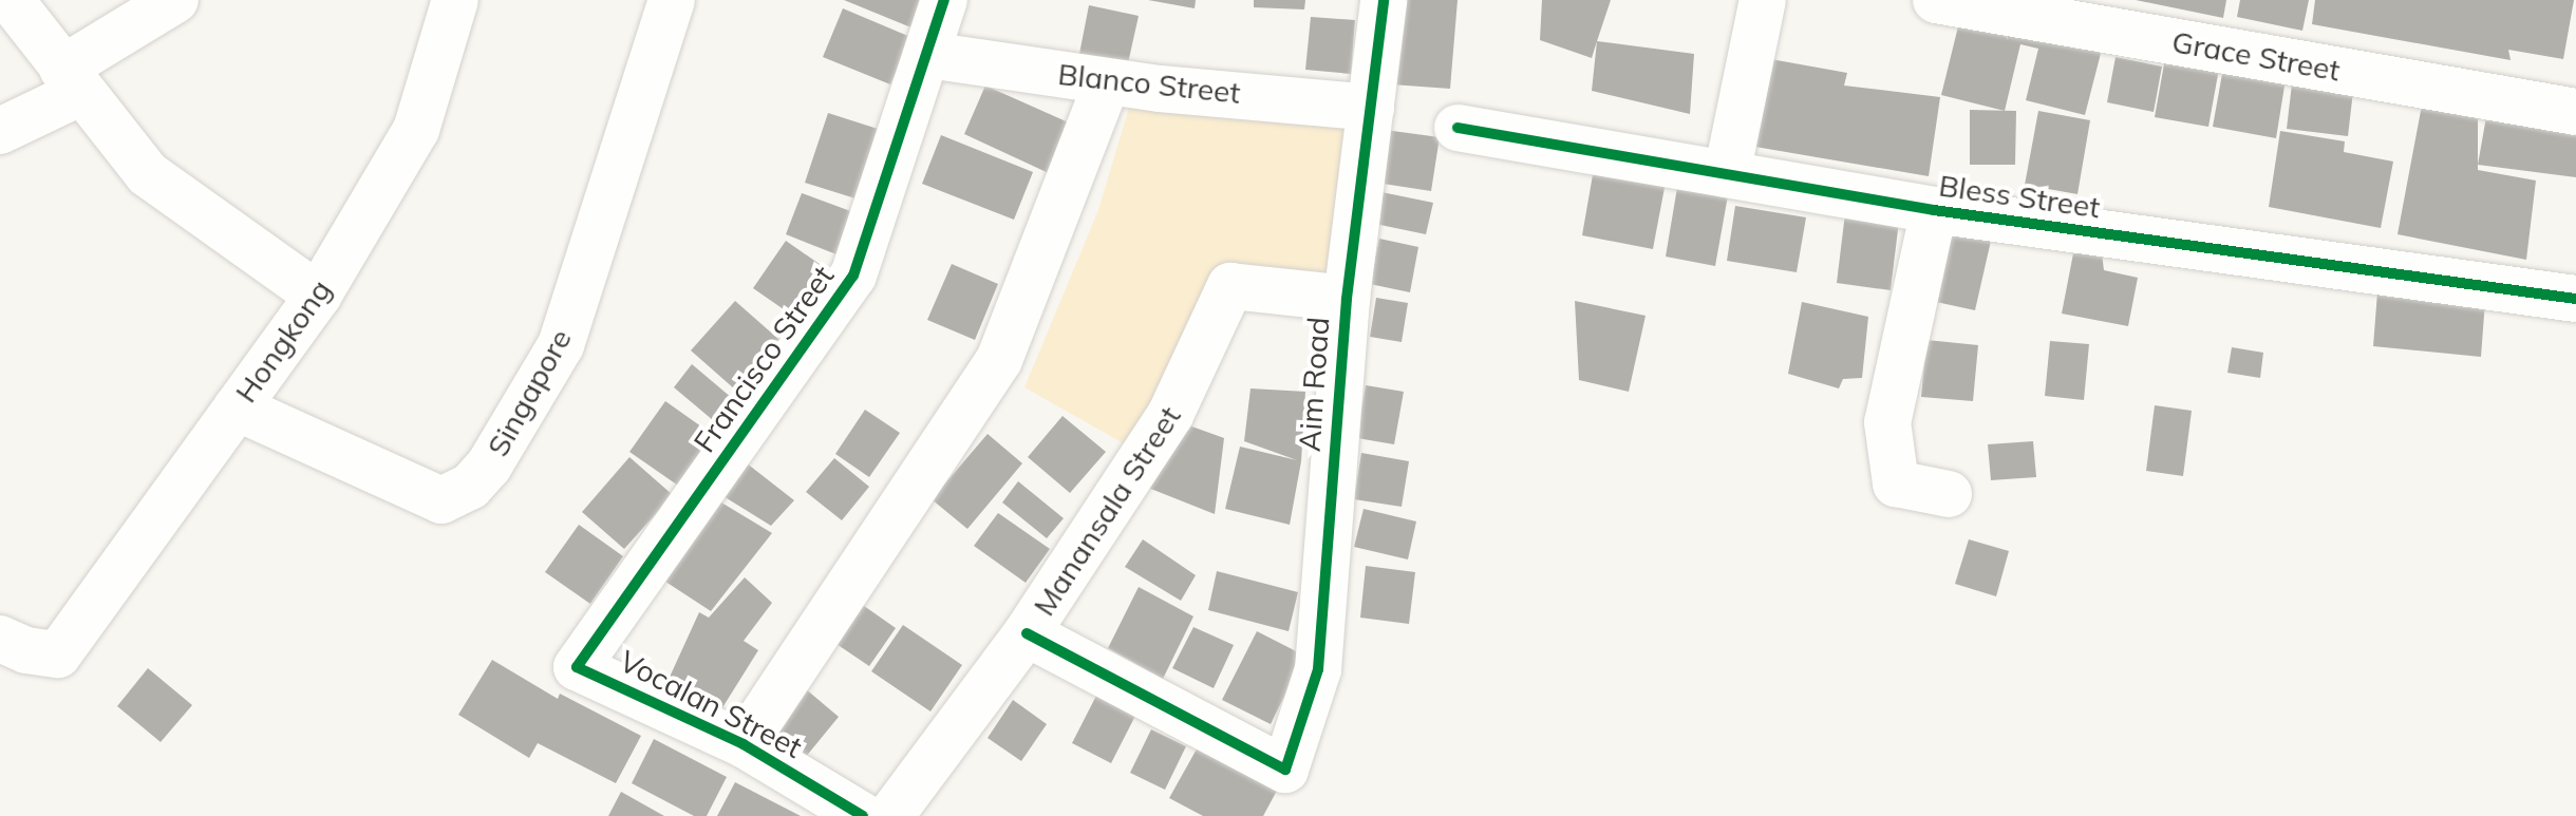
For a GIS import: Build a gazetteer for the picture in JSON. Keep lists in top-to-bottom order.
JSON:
{
  "streets": {
    "street": [
      "Grace Street",
      "Blanco Street",
      "Bless Street",
      "Hongkong",
      "Francisco Street",
      "Aim Road",
      "Singapore",
      "Manansala Street",
      "Vocalan Street"
    ]
  },
  "crossings": [
    ["Blanco Street", "Francisco Street"],
    ["Blanco Street", "Aim Road"],
    ["Hongkong", "Singapore"],
    ["Francisco Street", "Vocalan Street"],
    ["Aim Road", "Manansala Street"]
  ]
}
